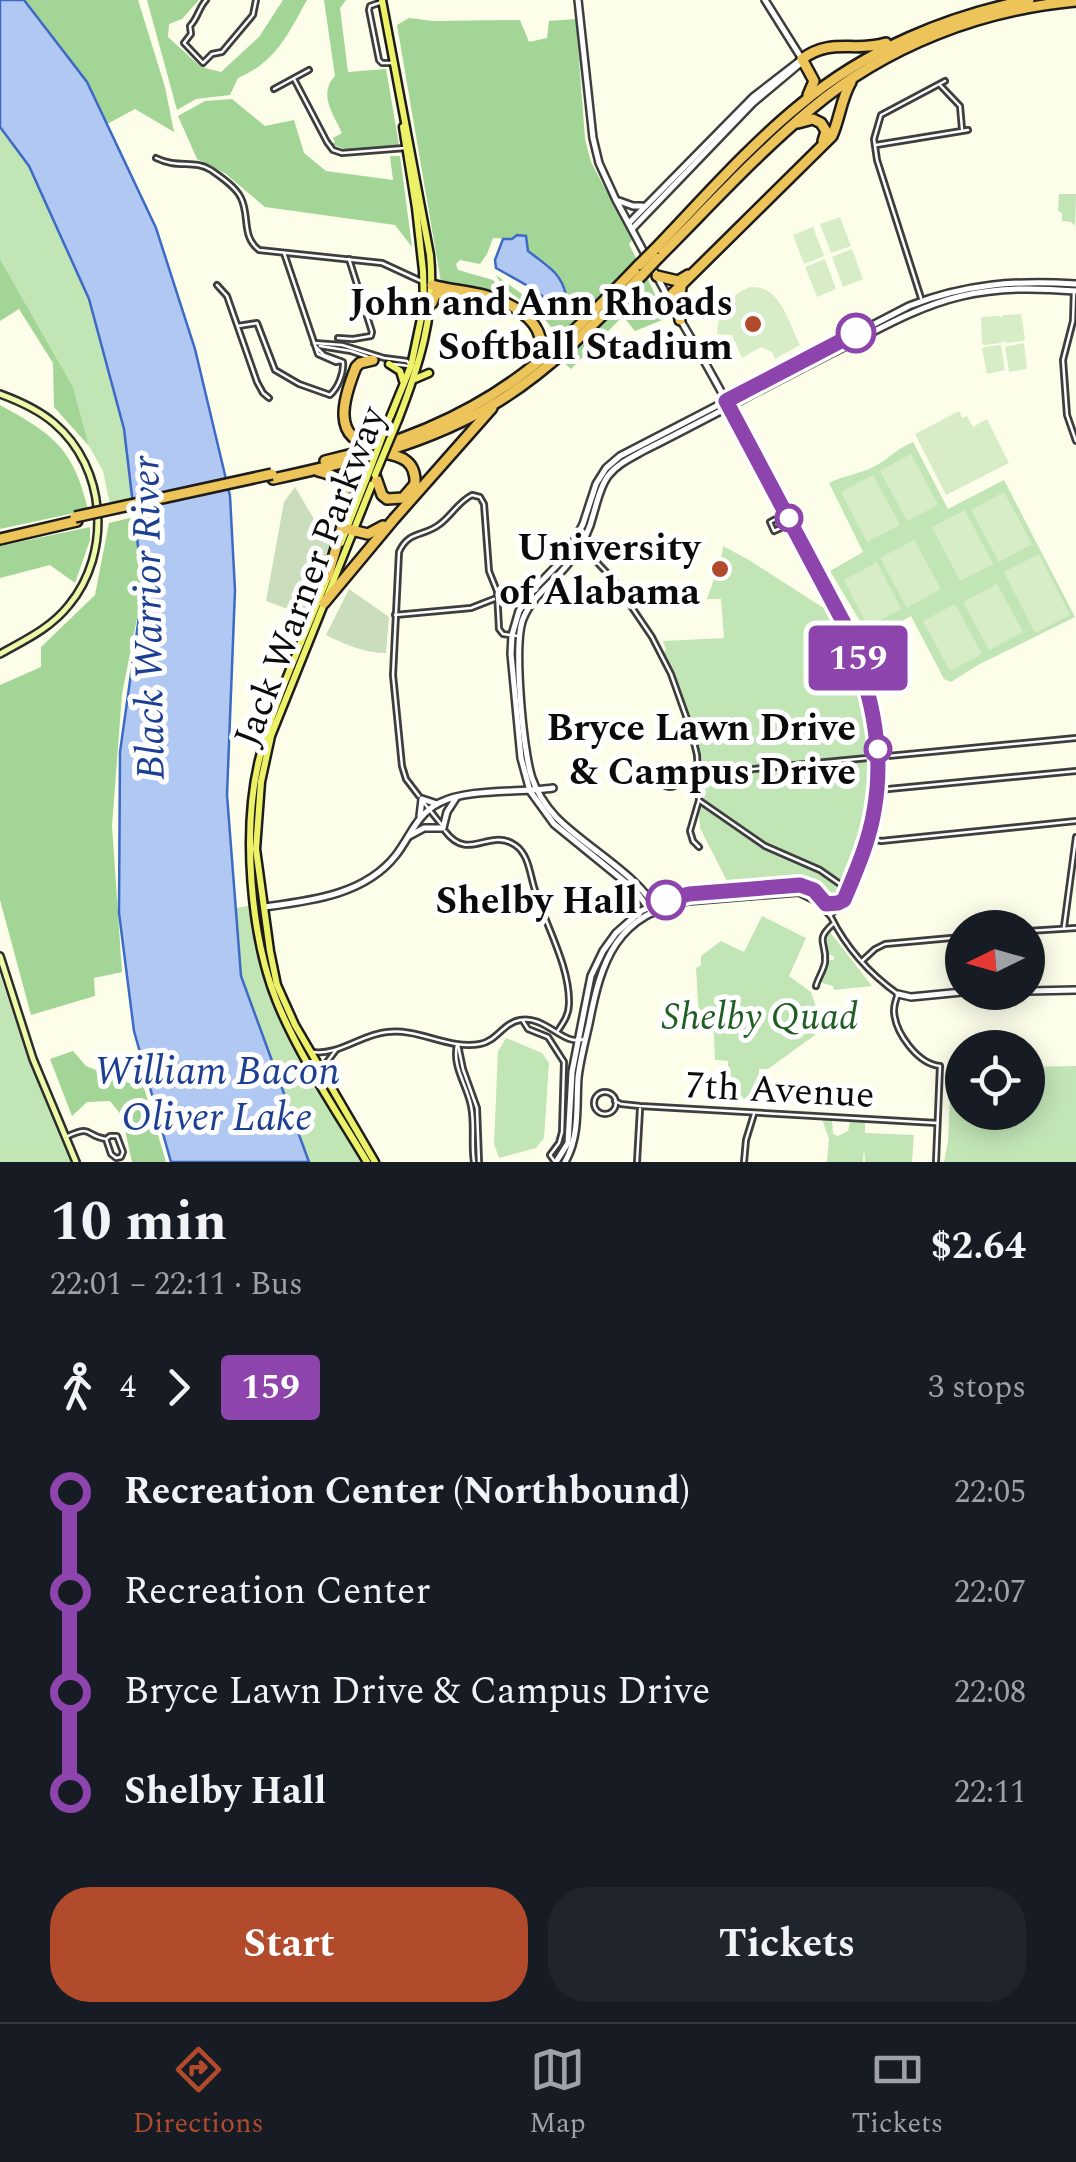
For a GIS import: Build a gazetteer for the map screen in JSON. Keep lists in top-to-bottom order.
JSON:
{
  "streets": {
    "main road": ["Jack Warner Parkway"],
    "street": ["7th Avenue"]
  },
  "water": ["Black Warrior River", "William Bacon Oliver Lake"],
  "parks": ["Shelby Quad"],
  "places": [
    "John and Ann Rhoads Softball Stadium",
    "University of Alabama",
    "Bryce Lawn Drive & Campus Drive",
    "Shelby Hall"
  ],
  "lines": ["bus line 159"],
  "north": "left",
  "page": {
    "on_map": "159",
    "heading": ["10 min", "22:01 – 22:11 · Bus", "$2.64"],
    "legs": ["4", "159", "3 stops"],
    "list": [
      {
        "name": "Recreation Center (Northbound)",
        "value": "22:05"
      },
      {
        "name": "Recreation Center",
        "value": "22:07"
      },
      {
        "name": "Bryce Lawn Drive & Campus Drive",
        "value": "22:08"
      },
      {
        "name": "Shelby Hall",
        "value": "22:11"
      }
    ],
    "buttons": ["Start", "Tickets"],
    "tabs": ["Directions", "Map", "Tickets"]
  }
}
